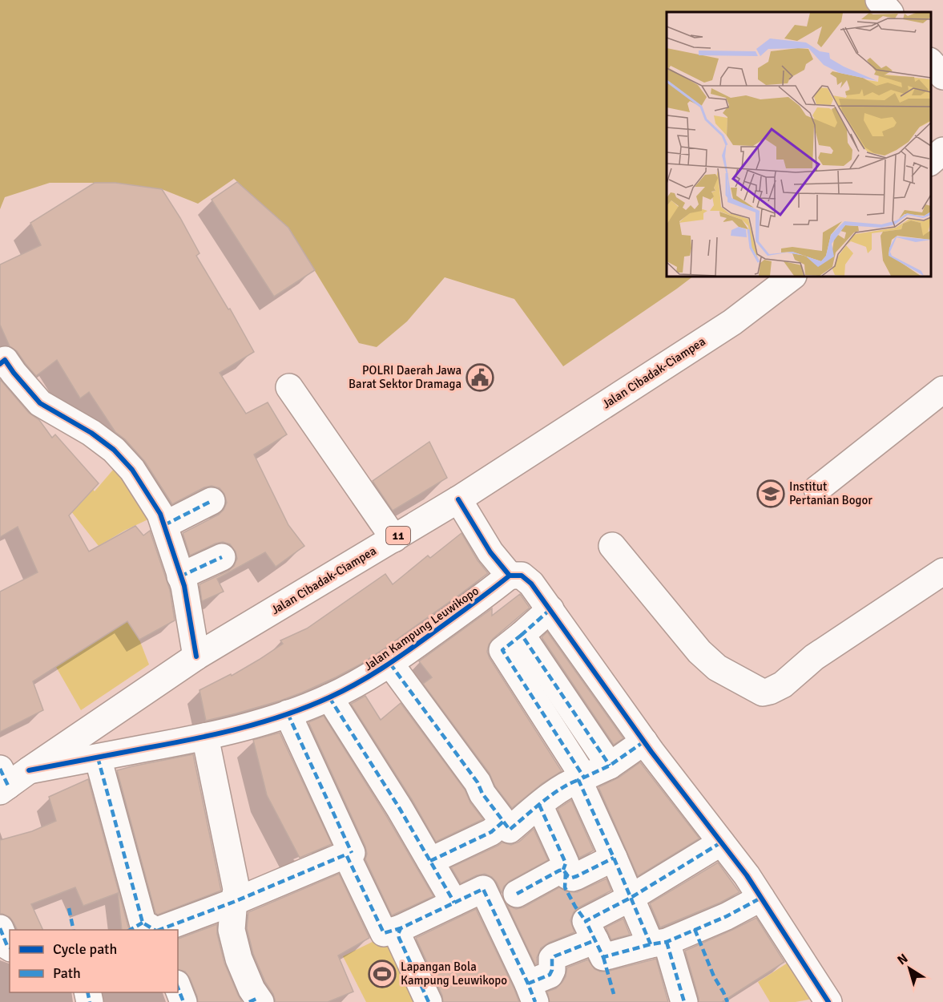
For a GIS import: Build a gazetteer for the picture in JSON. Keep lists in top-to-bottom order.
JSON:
{
  "streets": {
    "main road": ["Jalan Cibadak-Ciampea", "11", "Jalan Kampung Leuwikopo"]
  },
  "crossings": [
    ["Jalan Cibadak-Ciampea", "Jalan Kampung Leuwikopo"]
  ],
  "places": {
    "public building": ["POLRI Daerah Jawa Barat Sektor Dramaga"],
    "school or university": ["Institut Pertanian Bogor"],
    "sports": ["Lapangan Bola Kampung Leuwikopo"]
  },
  "legend": ["Cycle path", "Path"],
  "north": "top left"
}
